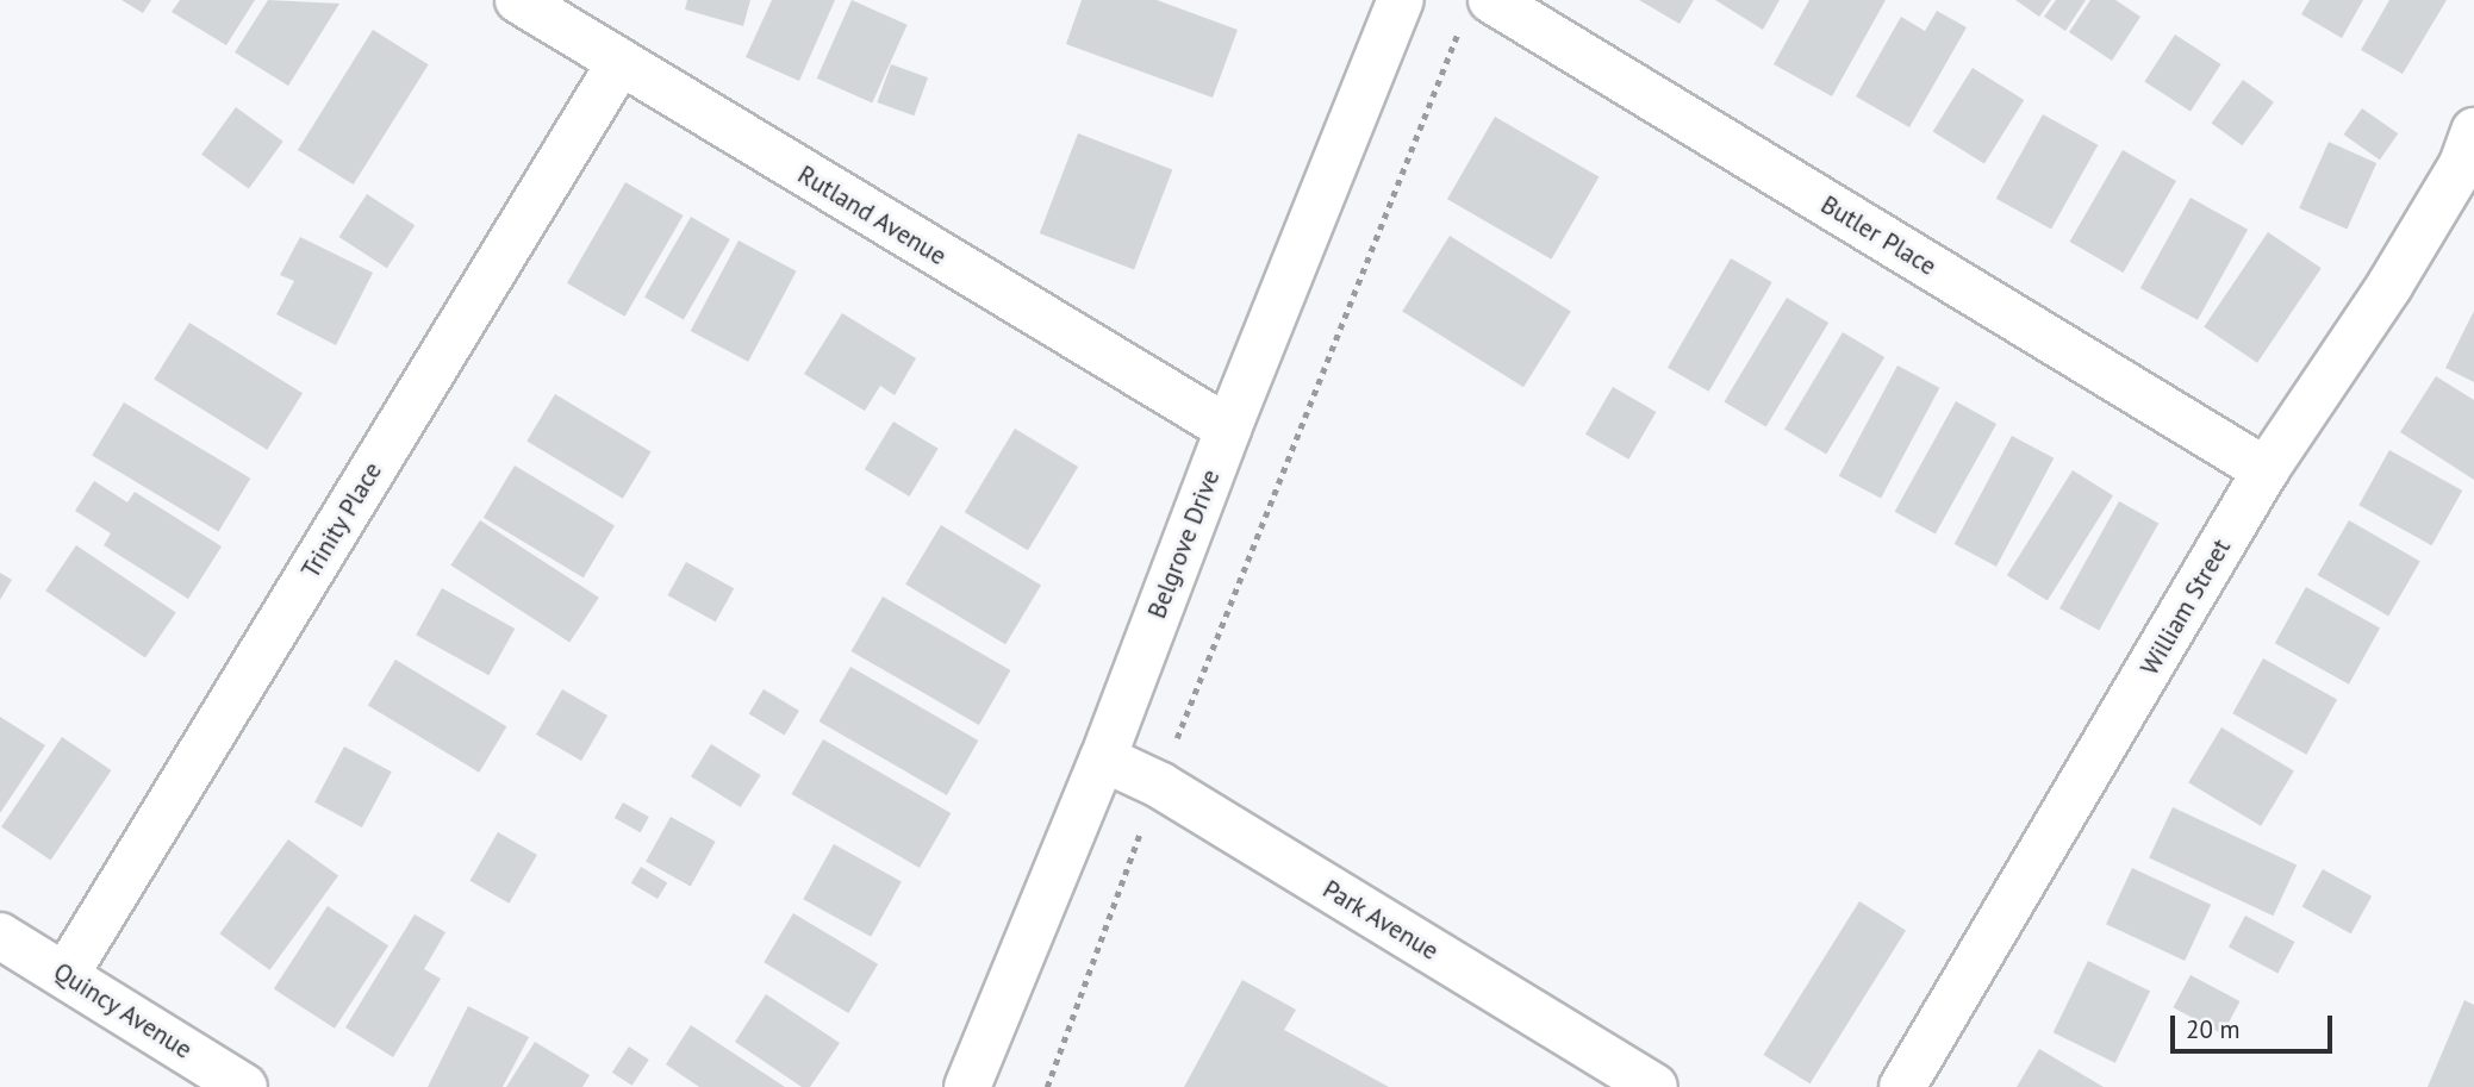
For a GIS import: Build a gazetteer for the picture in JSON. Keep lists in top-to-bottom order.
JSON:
{
  "streets": {
    "street": [
      "Rutland Avenue",
      "Butler Place",
      "Trinity Place",
      "Belgrove Drive",
      "William Street",
      "Park Avenue",
      "Quincy Avenue"
    ]
  },
  "crossings": [
    ["Rutland Avenue", "Trinity Place"],
    ["Rutland Avenue", "Belgrove Drive"],
    ["Butler Place", "William Street"],
    ["Trinity Place", "Quincy Avenue"],
    ["Belgrove Drive", "Park Avenue"]
  ],
  "scale_bar": "20 m"
}
